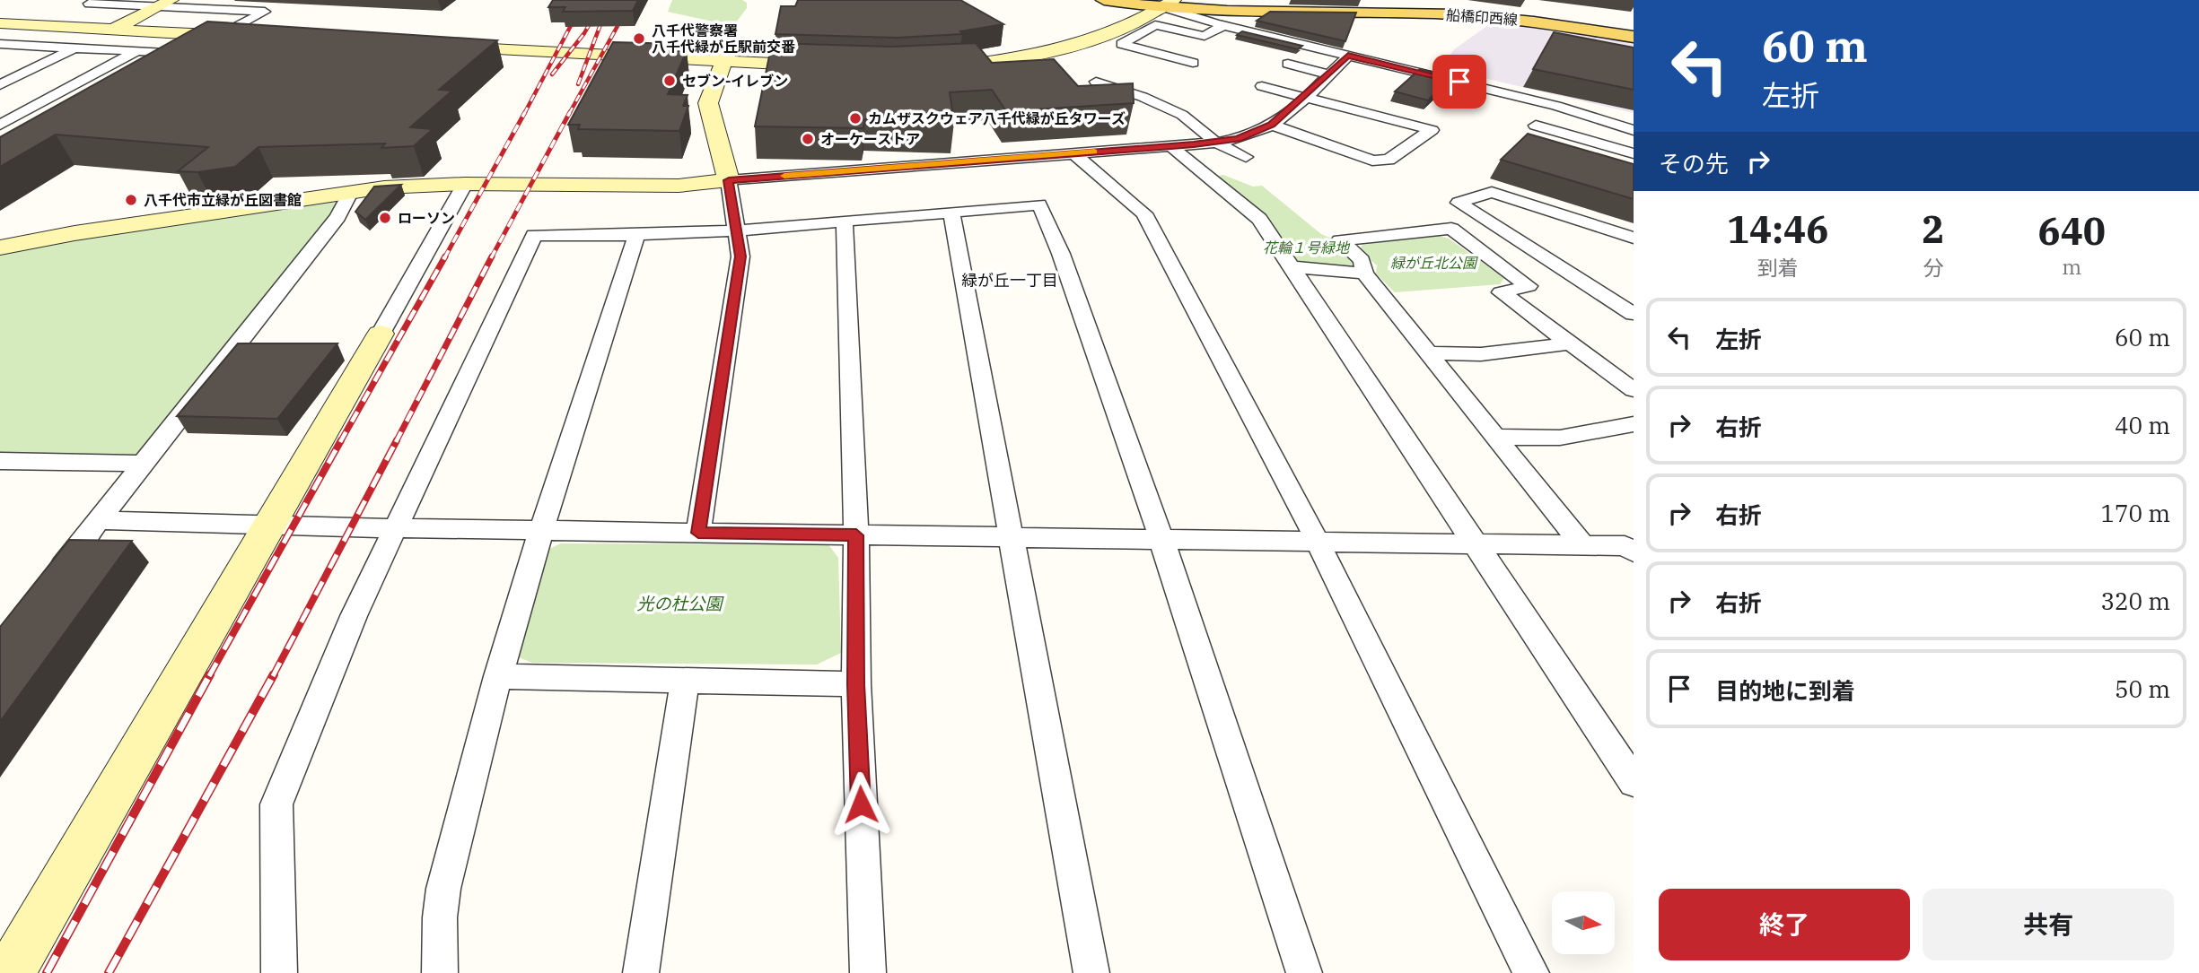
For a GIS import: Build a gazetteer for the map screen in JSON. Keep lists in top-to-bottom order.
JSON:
{
  "streets": {
    "main road": ["船橋印西線"]
  },
  "districts": ["緑が丘一丁目"],
  "parks": ["花輪１号緑地", "緑が丘北公園", "光の杜公園"],
  "places": [
    "八千代警察署 八千代緑が丘駅前交番",
    "セブン-イレブン",
    "カムザスクウェア八千代緑が丘タワーズ",
    "オーケーストア",
    "八千代市立緑が丘図書館",
    "ローソン"
  ],
  "north": "right",
  "page": {
    "turn": ["60 m", "左折"],
    "then": "その先",
    "eta": [
      "14:46",
      "到着",
      "2",
      "分",
      "640",
      "m"
    ],
    "list": [
      {
        "name": "左折",
        "value": "60 m"
      },
      {
        "name": "右折",
        "value": "40 m"
      },
      {
        "name": "右折",
        "value": "170 m"
      },
      {
        "name": "右折",
        "value": "320 m"
      },
      {
        "name": "目的地に到着",
        "value": "50 m"
      }
    ],
    "buttons": ["終了", "共有"]
  }
}
